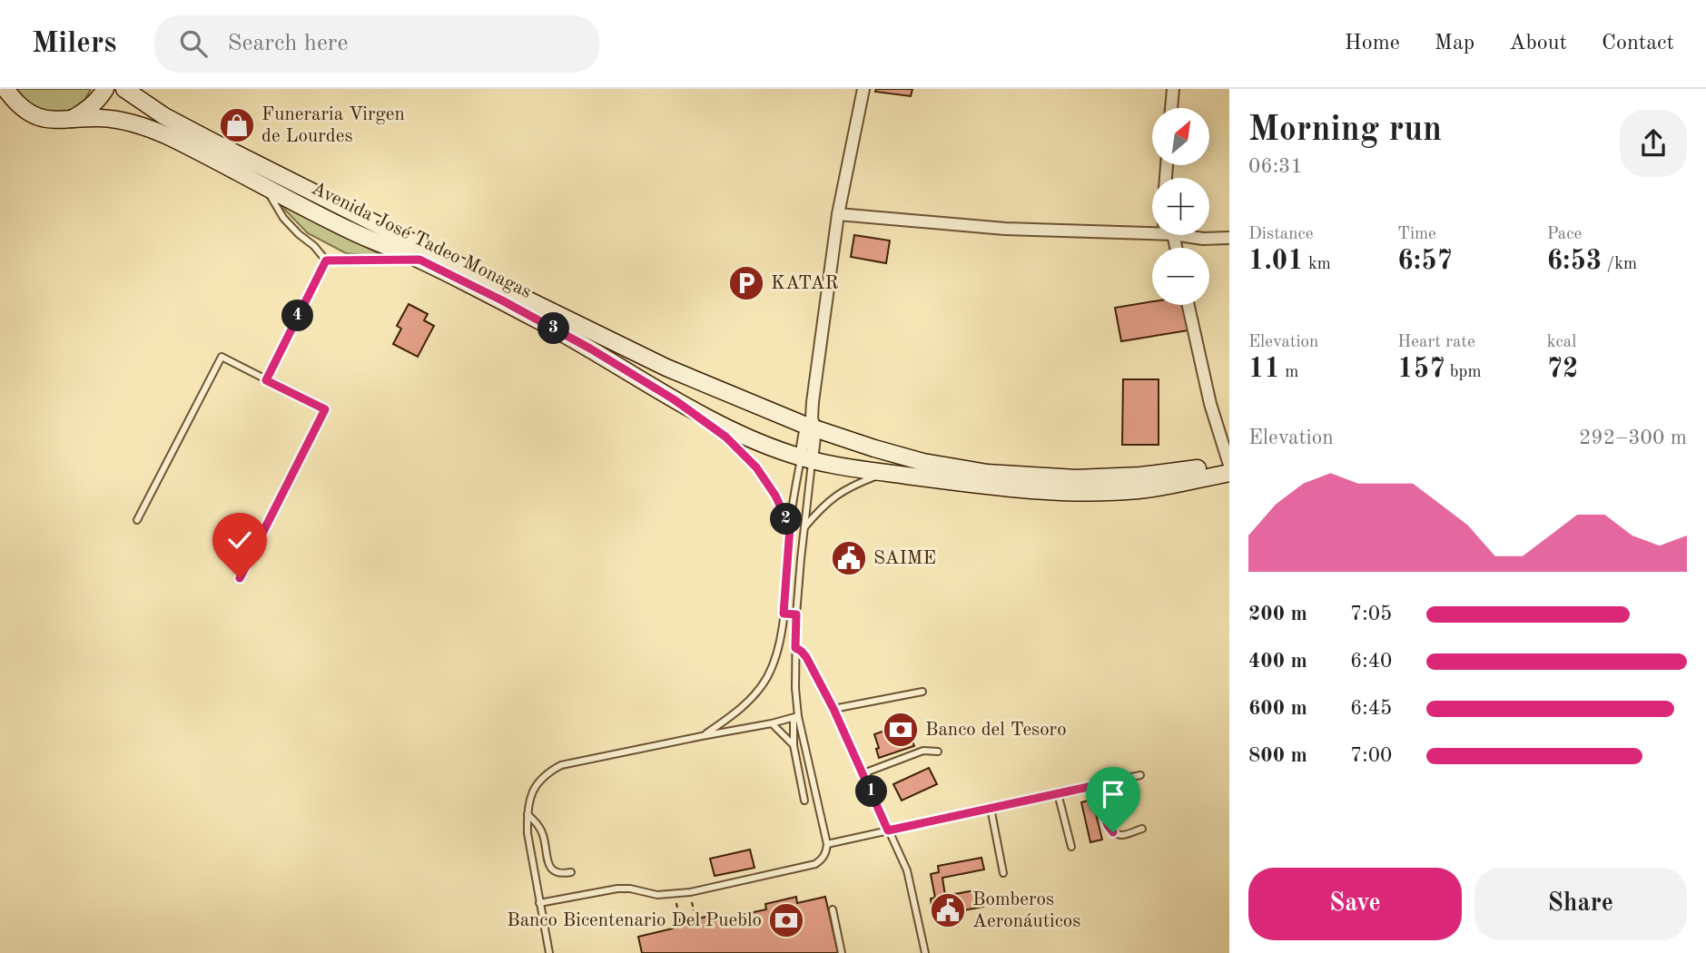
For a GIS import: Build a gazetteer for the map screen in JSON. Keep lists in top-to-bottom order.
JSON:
{
  "streets": {
    "main road": ["Avenida José Tadeo Monagas"]
  },
  "places": {
    "shop": ["Funeraria Virgen de Lourdes"],
    "parking": ["KATAR"],
    "public building": ["SAIME", "Bomberos Aeronáuticos"],
    "bank": ["Banco del Tesoro", "Banco Bicentenario Del Pueblo"]
  },
  "north": "top right",
  "page": {
    "header": "Milers",
    "search": "Search here",
    "nav": [
      "Home",
      "Map",
      "About",
      "Contact"
    ],
    "heading": ["Morning run", "06:31"],
    "map_buttons": ["+", "−"],
    "stats": [
      ["Distance", "1.01 km"],
      ["Time", "6:57"],
      ["Pace", "6:53 /km"],
      ["Elevation", "11 m"],
      ["Heart rate", "157 bpm"],
      ["kcal", "72"]
    ],
    "pins": [
      "4",
      "3",
      "2",
      "1"
    ],
    "chart": ["Elevation", "292–300 m"],
    "list": [
      {
        "name": "200 m",
        "note": "7:05"
      },
      {
        "name": "400 m",
        "note": "6:40"
      },
      {
        "name": "600 m",
        "note": "6:45"
      },
      {
        "name": "800 m",
        "note": "7:00"
      }
    ],
    "buttons": ["Save", "Share"]
  }
}
